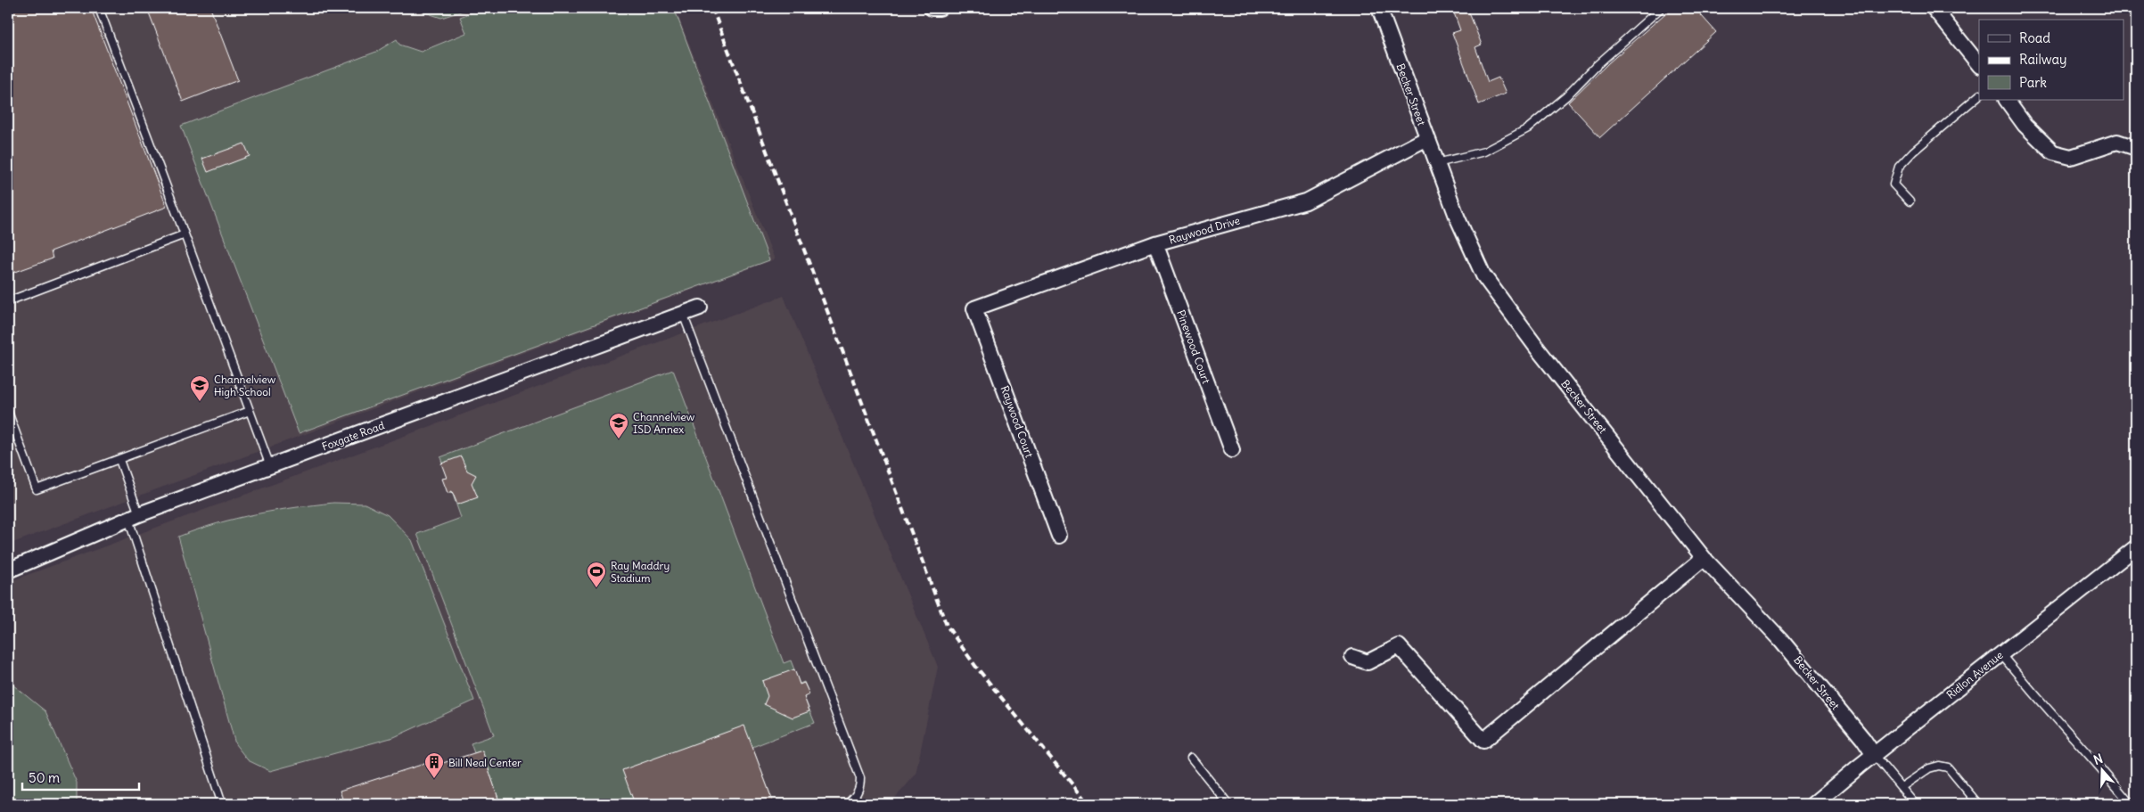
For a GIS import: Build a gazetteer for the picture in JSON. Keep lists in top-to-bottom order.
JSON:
{
  "streets": {
    "street": [
      "Becker Street",
      "Raywood Drive",
      "Pinewood Court",
      "Raywood Court",
      "Foxgate Road",
      "Ridlon Avenue"
    ]
  },
  "crossings": [
    ["Becker Street", "Raywood Drive"],
    ["Becker Street", "Ridlon Avenue"],
    ["Raywood Drive", "Pinewood Court"],
    ["Raywood Drive", "Raywood Court"]
  ],
  "places": {
    "school or university": ["Channelview High School", "Channelview ISD Annex"],
    "sports": ["Ray Maddry Stadium"],
    "building": ["Bill Neal Center"]
  },
  "legend": ["Road", "Railway", "Park"],
  "scale_bar": "50 m",
  "north": "top"
}
